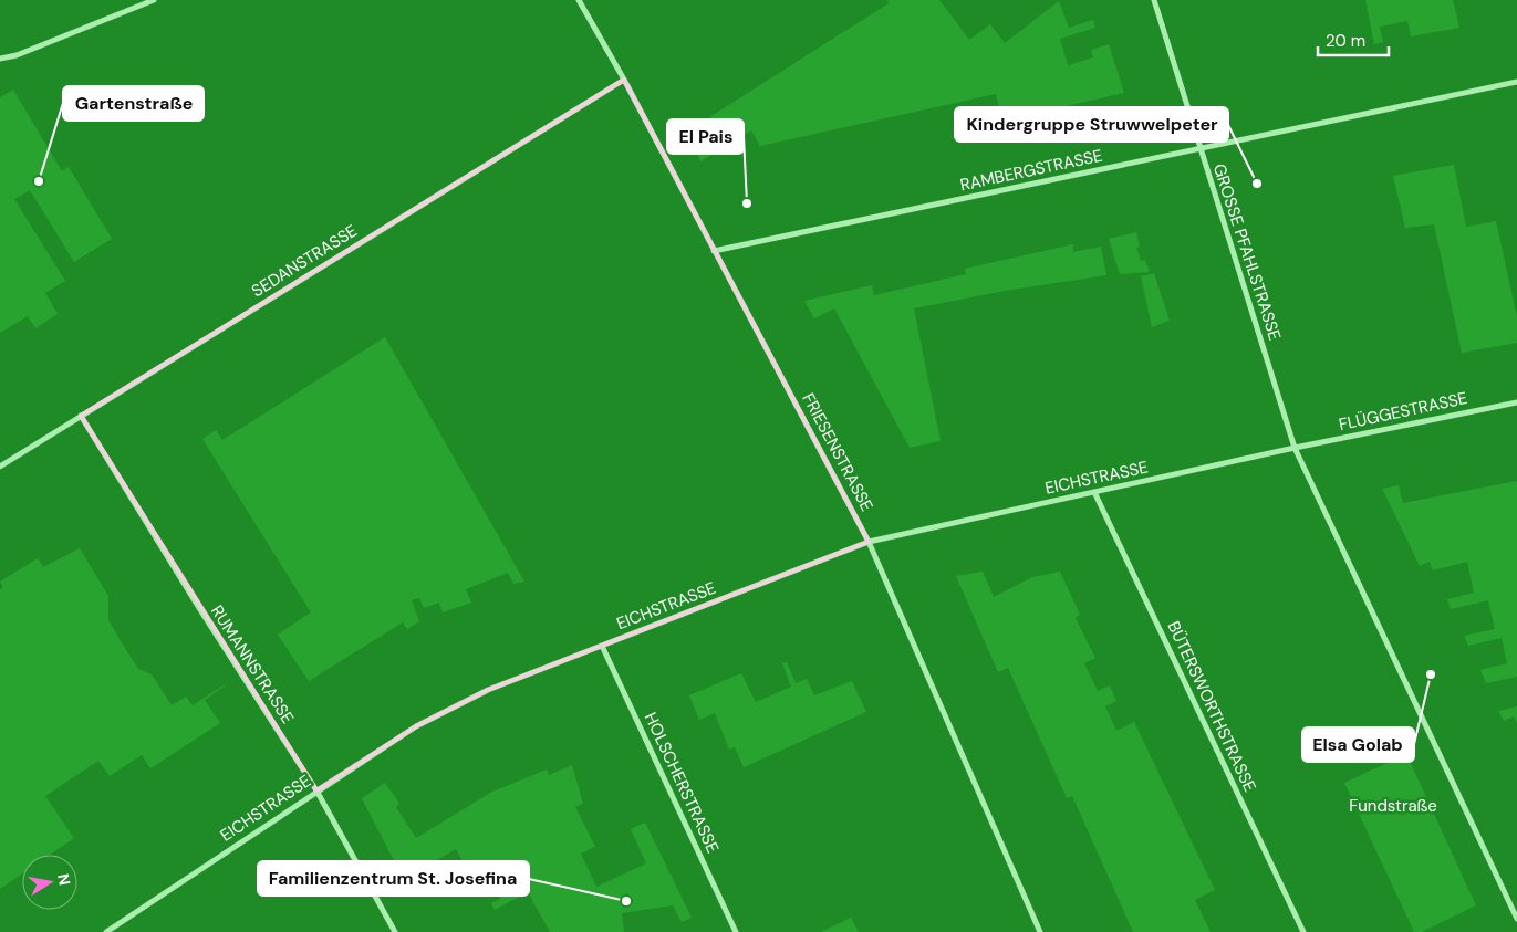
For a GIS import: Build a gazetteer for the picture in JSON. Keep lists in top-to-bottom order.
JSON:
{
  "streets": {
    "street": [
      "RAMBERGSTRASSE",
      "GROSSE PFAHLSTRASSE",
      "SEDANSTRASSE",
      "FLÜGGESTRASSE",
      "FRIESENSTRASSE",
      "EICHSTRASSE",
      "RUMANNSTRASSE",
      "BÜTERSWORTHSTRASSE",
      "HOLSCHERSTRASSE"
    ]
  },
  "crossings": [
    ["RAMBERGSTRASSE", "GROSSE PFAHLSTRASSE"],
    ["RAMBERGSTRASSE", "FRIESENSTRASSE"],
    ["GROSSE PFAHLSTRASSE", "FLÜGGESTRASSE"],
    ["GROSSE PFAHLSTRASSE", "EICHSTRASSE"],
    ["SEDANSTRASSE", "FRIESENSTRASSE"],
    ["SEDANSTRASSE", "RUMANNSTRASSE"],
    ["FLÜGGESTRASSE", "EICHSTRASSE"],
    ["FRIESENSTRASSE", "EICHSTRASSE"],
    ["EICHSTRASSE", "RUMANNSTRASSE"],
    ["EICHSTRASSE", "BÜTERSWORTHSTRASSE"],
    ["EICHSTRASSE", "HOLSCHERSTRASSE"]
  ],
  "parks": ["Fundstraße"],
  "places": [
    "Gartenstraße",
    "Kindergruppe Struwwelpeter",
    "El Pais",
    "Elsa Golab",
    "Familienzentrum St. Josefina"
  ],
  "scale_bar": "20 m",
  "north": "right"
}
